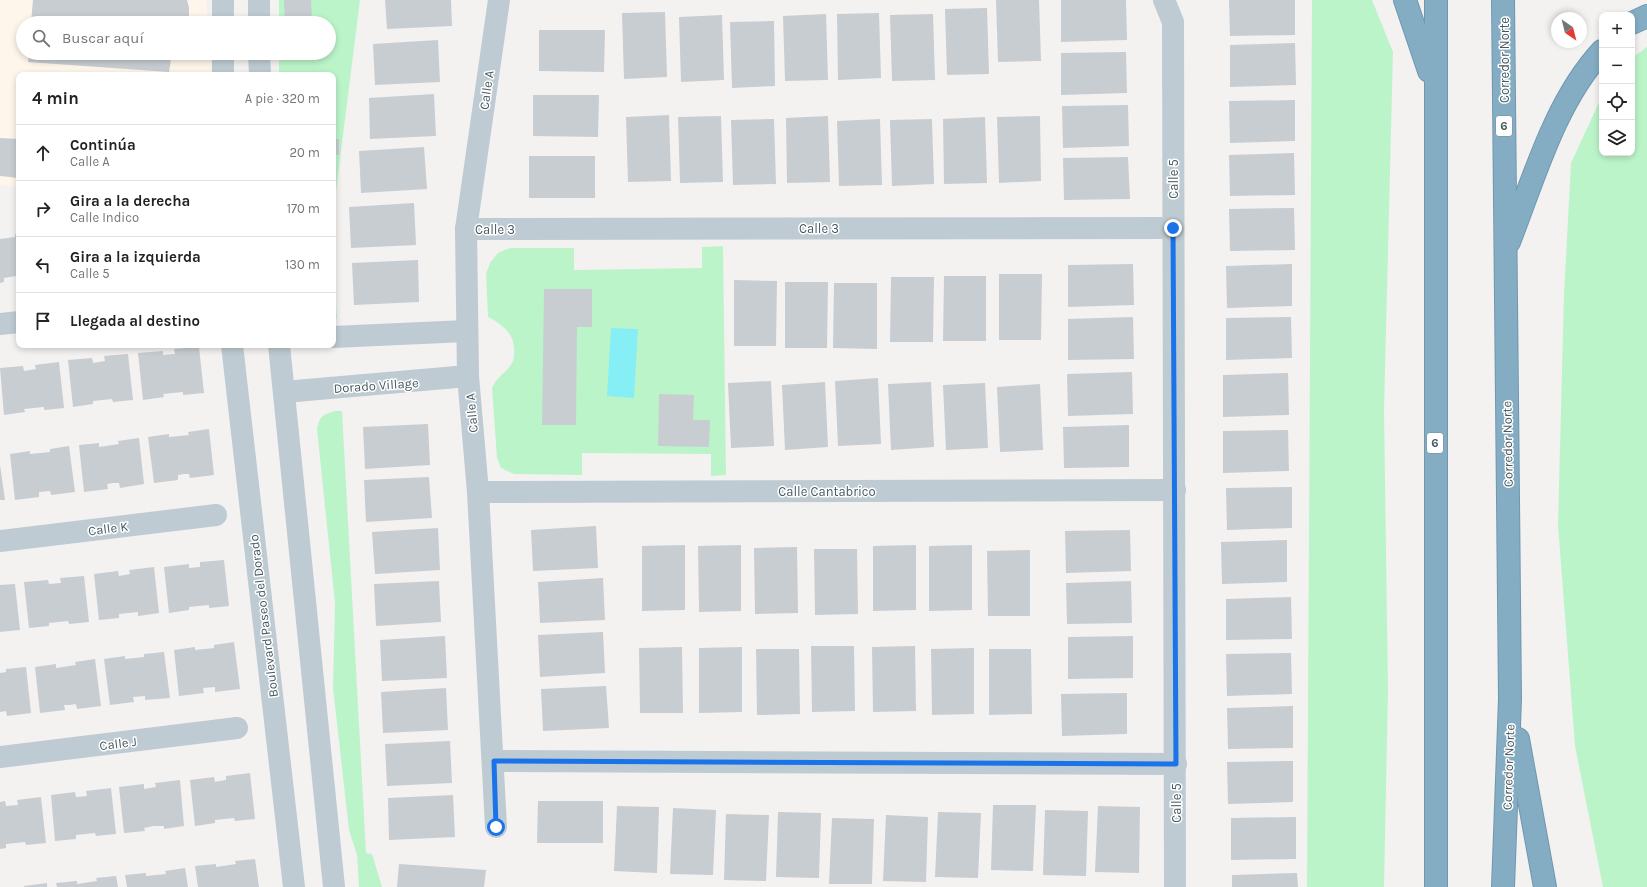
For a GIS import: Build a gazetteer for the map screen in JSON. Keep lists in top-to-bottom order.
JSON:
{
  "streets": {
    "highway": ["Corredor Norte", "6"],
    "street": [
      "Calle A",
      "Calle 5",
      "Calle 3",
      "Dorado Village",
      "Calle Cantabrico",
      "Calle K",
      "Boulevard Paseo del Dorado",
      "Calle J"
    ]
  },
  "crossings": [
    ["Calle A", "Calle 3"],
    ["Calle A", "Dorado Village"],
    ["Calle A", "Calle Cantabrico"],
    ["Calle 5", "Calle 3"],
    ["Calle 5", "Calle Cantabrico"]
  ],
  "north": "bottom right",
  "page": {
    "map_buttons": ["+", "−"],
    "search": "Buscar aquí",
    "heading": ["4 min", "A pie · 320 m"],
    "list": [
      ["Continúa", "Calle A", "20 m"],
      ["Gira a la derecha", "Calle Indico", "170 m"],
      ["Gira a la izquierda", "Calle 5", "130 m"],
      "Llegada al destino"
    ]
  }
}
